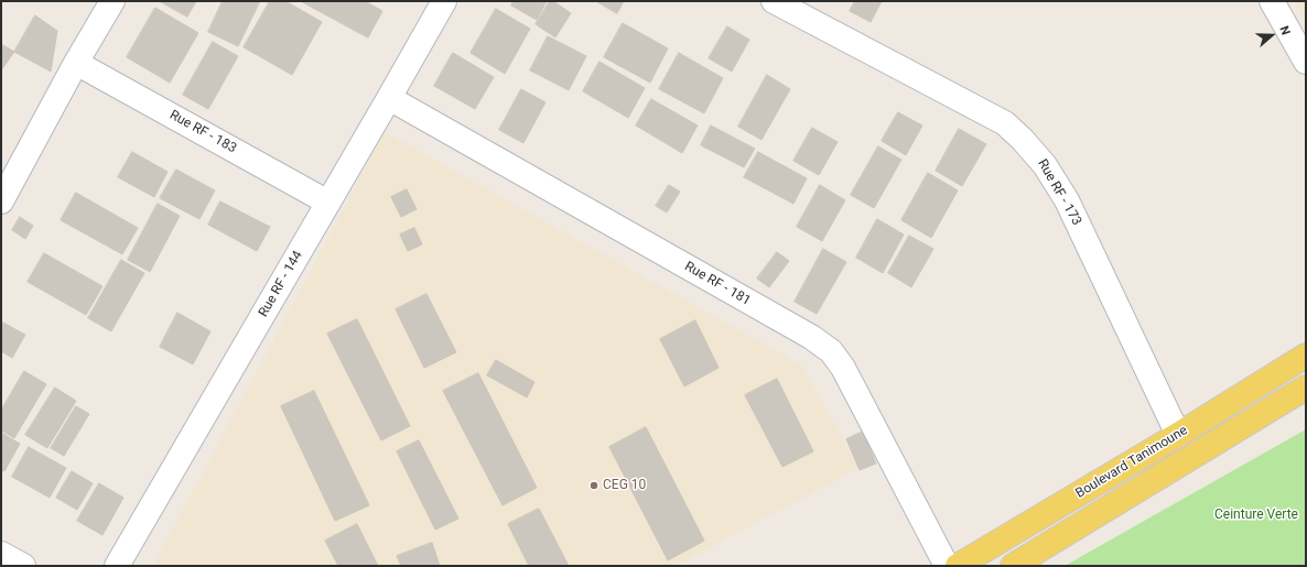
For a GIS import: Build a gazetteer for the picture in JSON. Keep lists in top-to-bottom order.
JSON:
{
  "streets": {
    "main road": ["Boulevard Tanimoune"],
    "street": [
      "Rue RF - 183",
      "Rue RF - 173",
      "Rue RF - 144",
      "Rue RF - 181"
    ]
  },
  "crossings": [
    ["Rue RF - 183", "Rue RF - 144"],
    ["Rue RF - 173", "Boulevard Tanimoune"],
    ["Rue RF - 144", "Rue RF - 181"]
  ],
  "parks": ["Ceinture Verte"],
  "places": ["CEG 10"],
  "north": "right"
}
